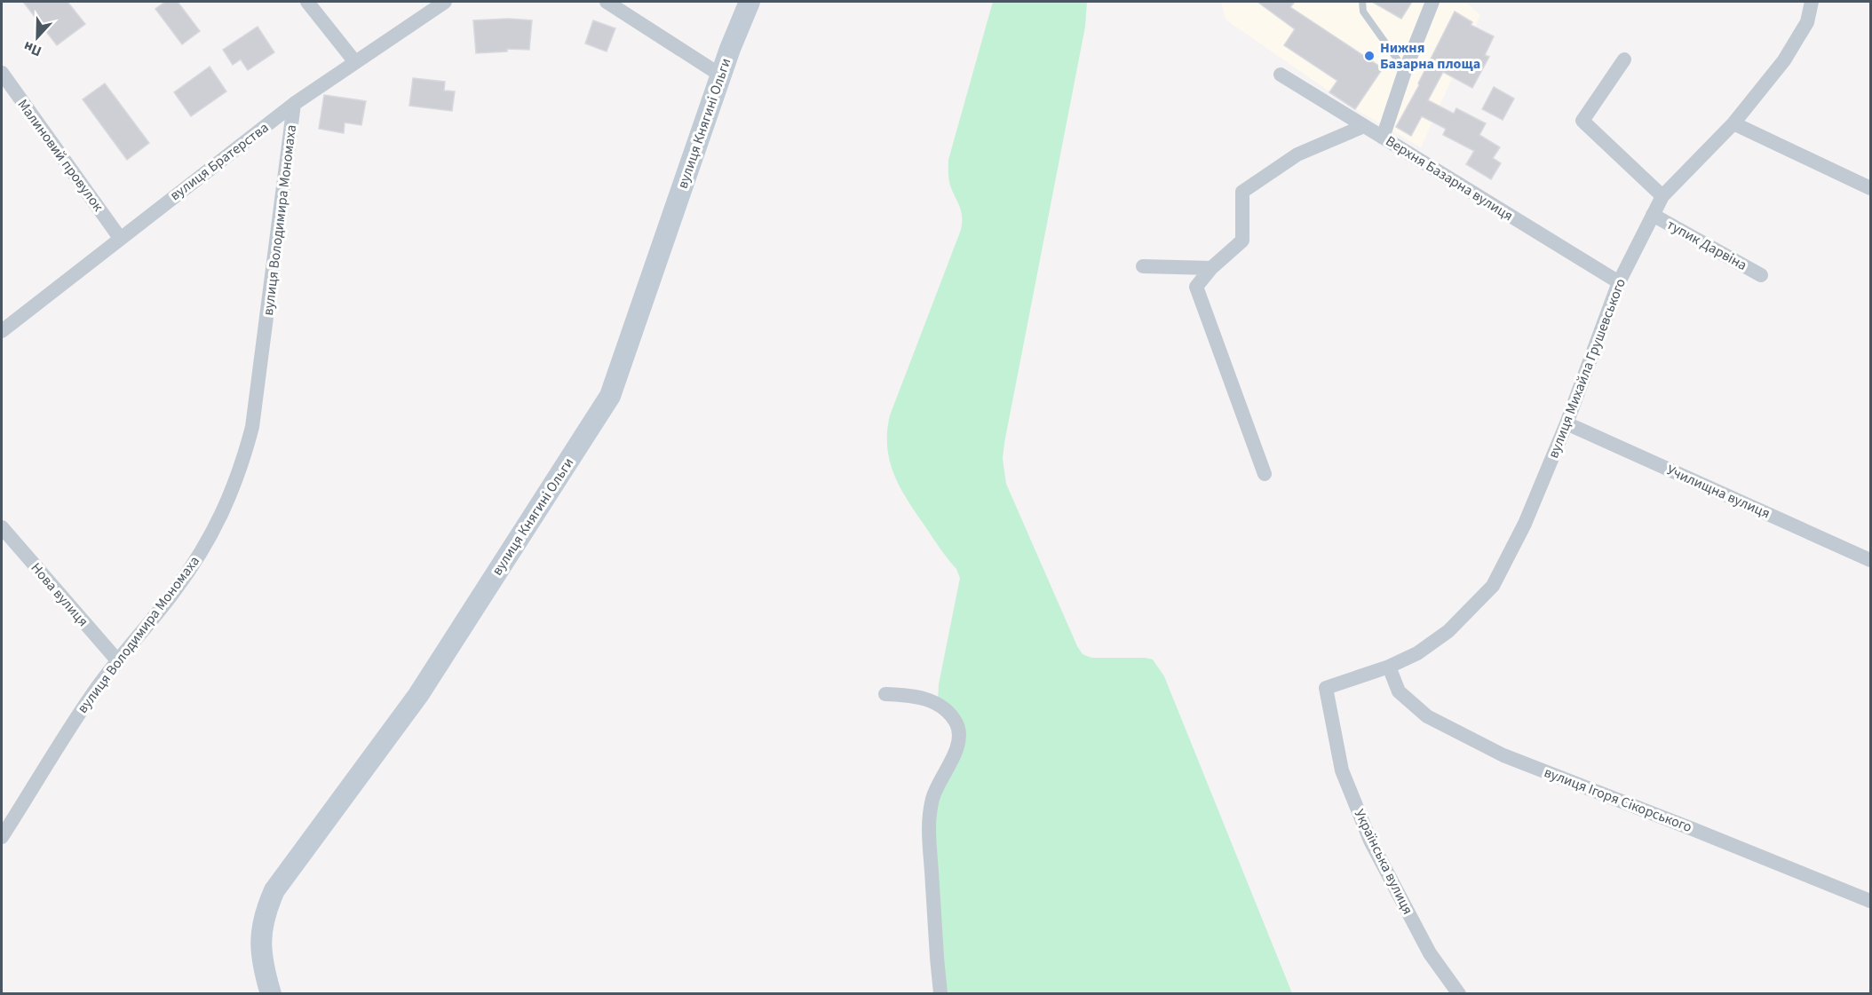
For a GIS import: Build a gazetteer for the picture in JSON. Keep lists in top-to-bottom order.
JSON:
{
  "streets": {
    "street": [
      "вулиця Княгині Ольги",
      "Малиновий провулок",
      "вулиця Братерства",
      "Верхня Базарна вулиця",
      "вулиця Володимира Мономаха",
      "тупик Дарвіна",
      "вулиця Михайла Грушевського",
      "Училищна вулиця",
      "Нова вулиця",
      "вулиця Ігоря Сікорського",
      "Українська вулиця"
    ]
  },
  "crossings": [
    ["Малиновий провулок", "вулиця Братерства"],
    ["вулиця Братерства", "вулиця Володимира Мономаха"],
    ["Верхня Базарна вулиця", "вулиця Михайла Грушевського"],
    ["вулиця Володимира Мономаха", "Нова вулиця"],
    ["тупик Дарвіна", "вулиця Михайла Грушевського"],
    ["вулиця Михайла Грушевського", "Училищна вулиця"],
    ["вулиця Михайла Грушевського", "вулиця Ігоря Сікорського"],
    ["вулиця Михайла Грушевського", "Українська вулиця"]
  ],
  "places": ["Нижня Базарна площа"],
  "north": "bottom"
}
